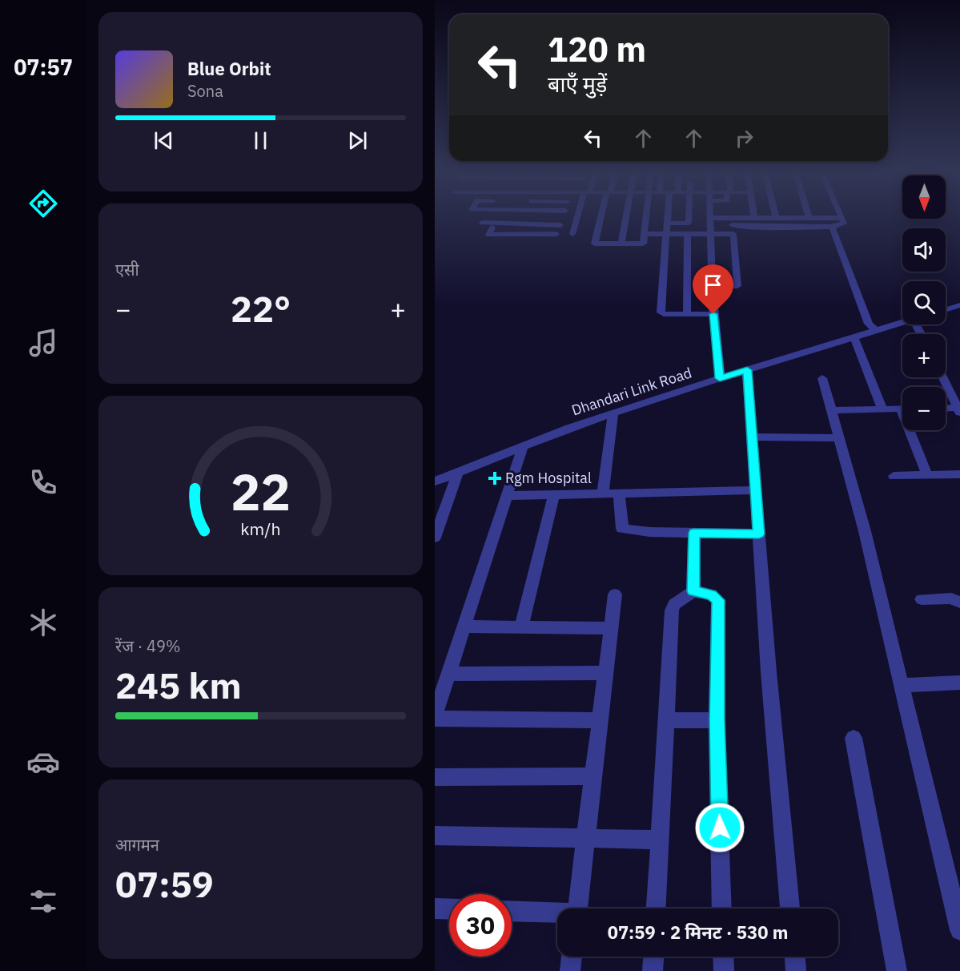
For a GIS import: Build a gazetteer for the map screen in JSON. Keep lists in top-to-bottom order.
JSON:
{
  "streets": {
    "street": ["Dhandari Link Road"]
  },
  "places": {
    "health": ["Rgm Hospital"]
  },
  "north": "bottom",
  "page": {
    "tabs": "07:57",
    "turn": ["120 m", "बाएँ मुड़ें"],
    "song": ["Blue Orbit", "Sona"],
    "map_buttons": ["+", "−"],
    "tile": [
      "एसी",
      ["रेंज · 49%", "245 km"],
      ["आगमन", "07:59"]
    ],
    "heat": ["−", "22°", "+"],
    "limit": "30",
    "trip": "07:59 · 2 मिनट · 530 m",
    "gauge": ["22", "km/h"]
  }
}
